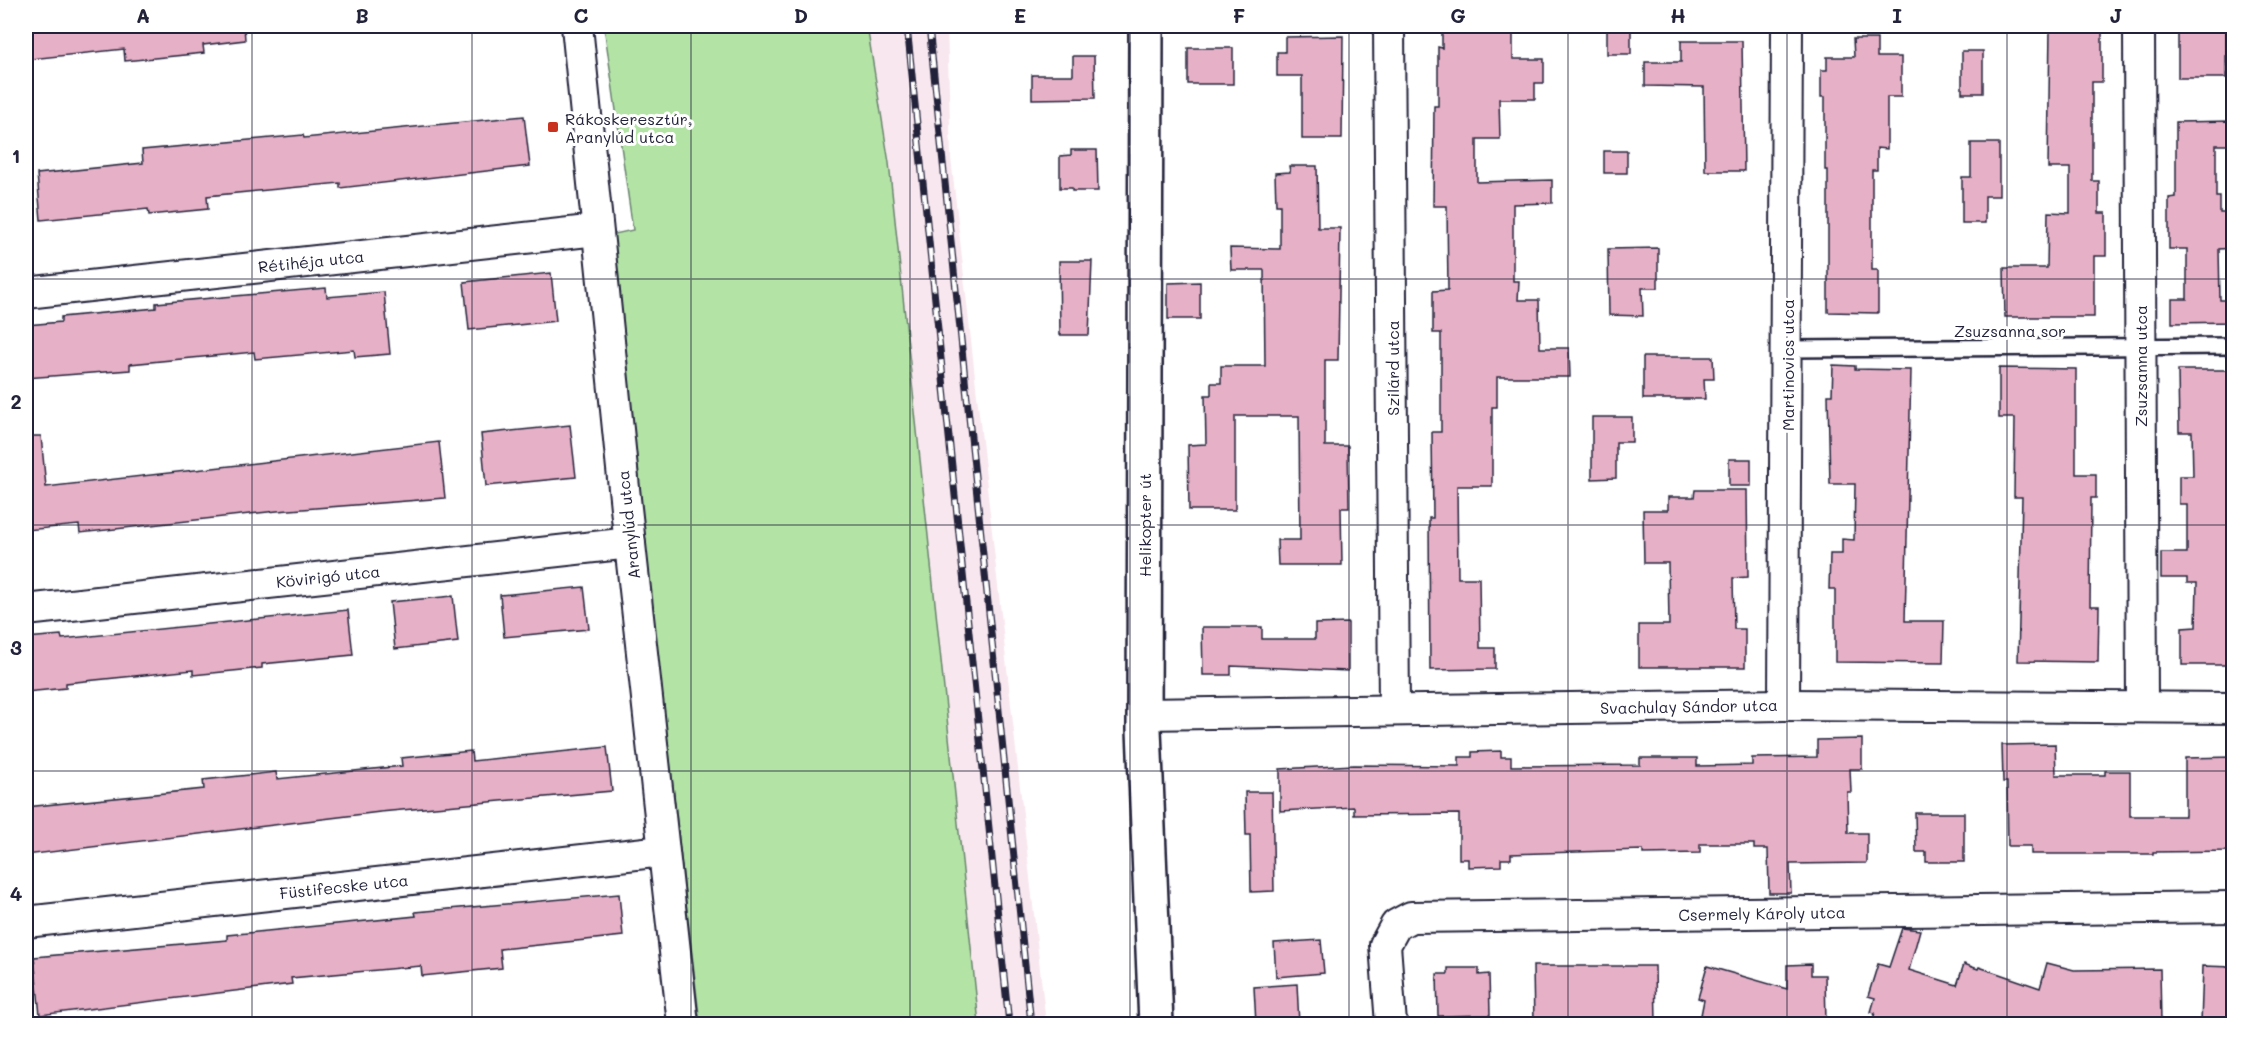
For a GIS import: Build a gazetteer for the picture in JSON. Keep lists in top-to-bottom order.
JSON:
{
  "streets": {
    "street": [
      "Rétihéja utca",
      "Martinovics utca",
      "Zsuzsanna utca",
      "Szilárd utca",
      "Aranylúd utca",
      "Helikopter út",
      "Kövirigó utca",
      "Svachulay Sándor utca",
      "Füstifecske utca",
      "Csermely Károly utca"
    ],
    "lane": ["Zsuzsanna sor"]
  },
  "crossings": [
    ["Rétihéja utca", "Aranylúd utca"],
    ["Zsuzsanna sor", "Martinovics utca"],
    ["Zsuzsanna sor", "Zsuzsanna utca"],
    ["Martinovics utca", "Svachulay Sándor utca"],
    ["Zsuzsanna utca", "Svachulay Sándor utca"],
    ["Szilárd utca", "Svachulay Sándor utca"],
    ["Aranylúd utca", "Kövirigó utca"],
    ["Aranylúd utca", "Füstifecske utca"],
    ["Helikopter út", "Svachulay Sándor utca"]
  ],
  "places": {
    "transit": ["Rákoskeresztúr, Aranylúd utca"]
  },
  "grid": {
    "columns": [
      "A",
      "B",
      "C",
      "D",
      "E",
      "F",
      "G",
      "H",
      "I",
      "J"
    ],
    "rows": [
      "1",
      "2",
      "3",
      "4"
    ]
  }
}
